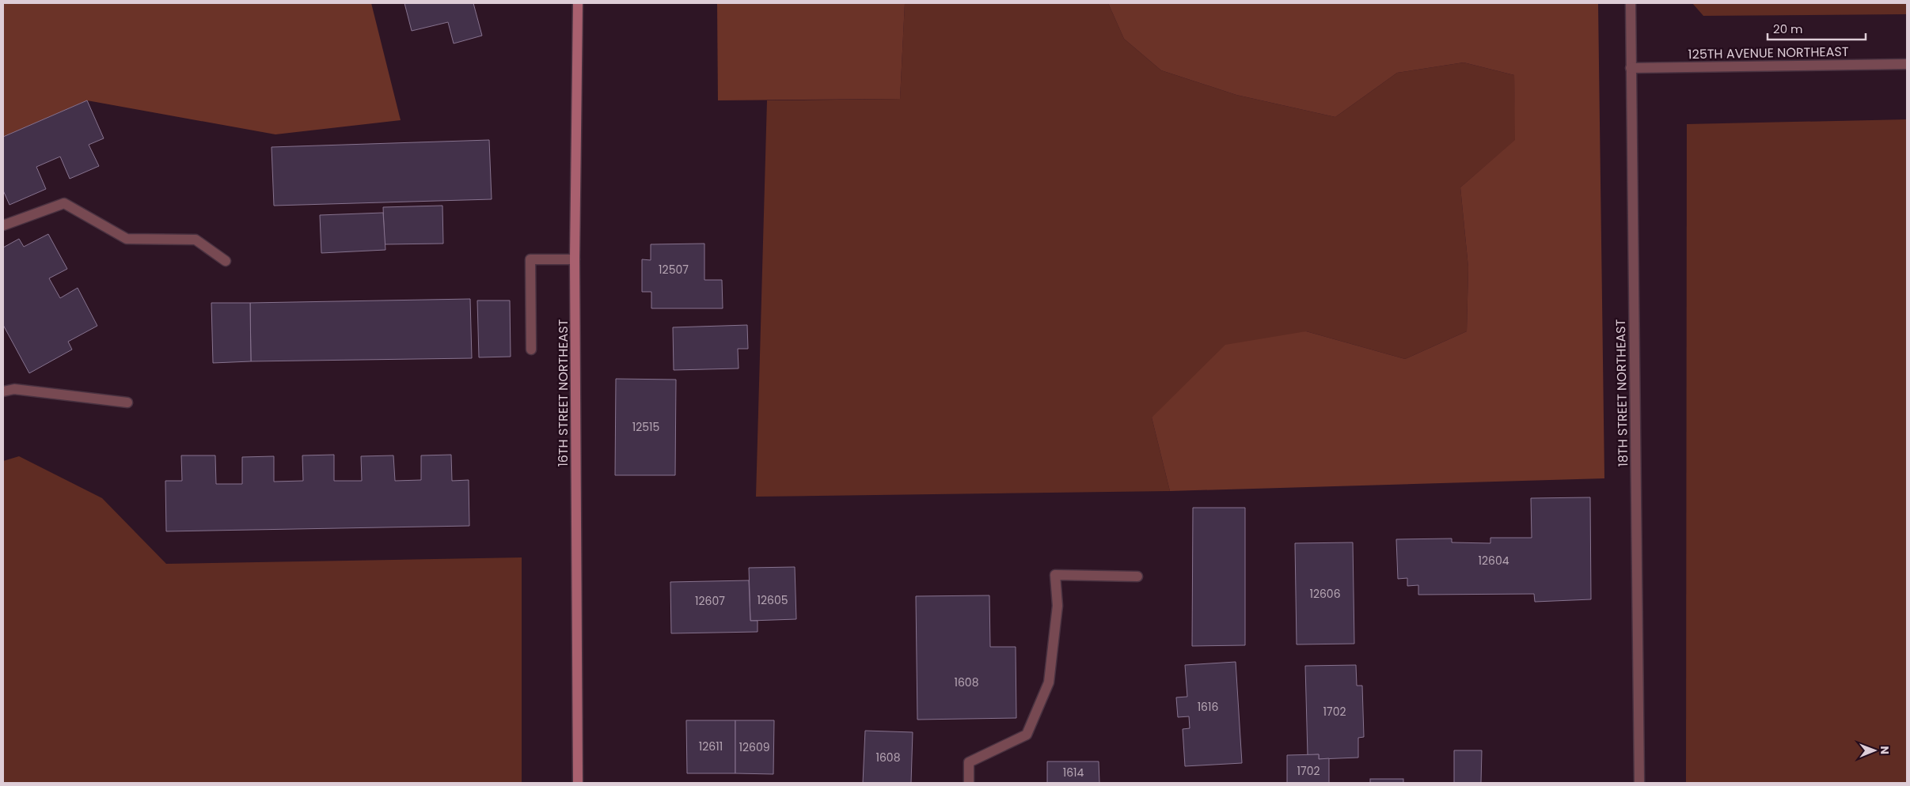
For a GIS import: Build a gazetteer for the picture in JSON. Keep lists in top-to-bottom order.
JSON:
{
  "streets": {
    "street": ["125TH AVENUE NORTHEAST", "16TH STREET NORTHEAST", "18TH STREET NORTHEAST"]
  },
  "crossings": [
    ["125TH AVENUE NORTHEAST", "18TH STREET NORTHEAST"]
  ],
  "house_numbers": [
    "12507",
    "12515",
    "12604",
    "12606",
    "12605",
    "12607",
    "1608",
    "1616",
    "1702",
    "12611",
    "12609",
    "1608",
    "1702",
    "1614"
  ],
  "scale_bar": "20 m",
  "north": "right"
}
